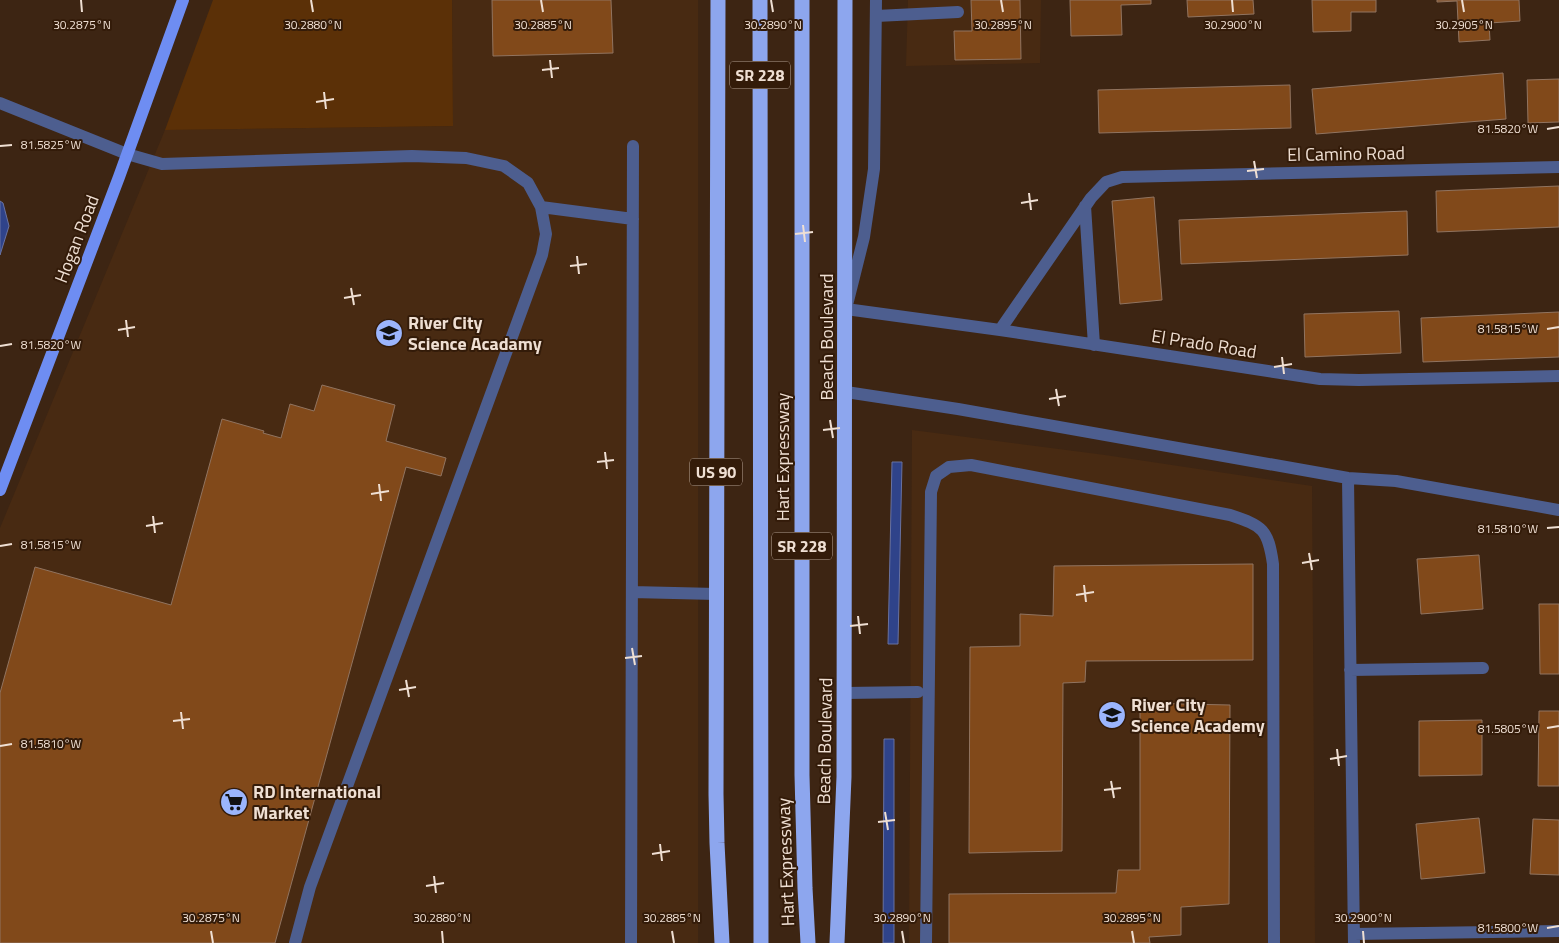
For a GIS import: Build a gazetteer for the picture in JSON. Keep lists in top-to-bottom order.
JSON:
{
  "streets": {
    "highway": [
      "SR 228",
      "Beach Boulevard",
      "Hart Expressway",
      "US 90"
    ],
    "main road": ["Hogan Road"],
    "street": ["El Camino Road", "El Prado Road"]
  },
  "crossings": [
    ["El Camino Road", "El Prado Road"],
    ["Beach Boulevard", "El Prado Road"]
  ],
  "places": {
    "school or university": ["River City Science Acadamy", "River City Science Academy"],
    "supermarket": ["RD International Market"]
  },
  "coordinates": [
    "30.2875°N",
    "30.2880°N",
    "30.2885°N",
    "30.2890°N",
    "30.2895°N",
    "30.2900°N",
    "30.2905°N",
    "81.5820°W",
    "81.5825°W",
    "81.5815°W",
    "81.5810°W",
    "81.5805°W",
    "81.5800°W"
  ]
}
